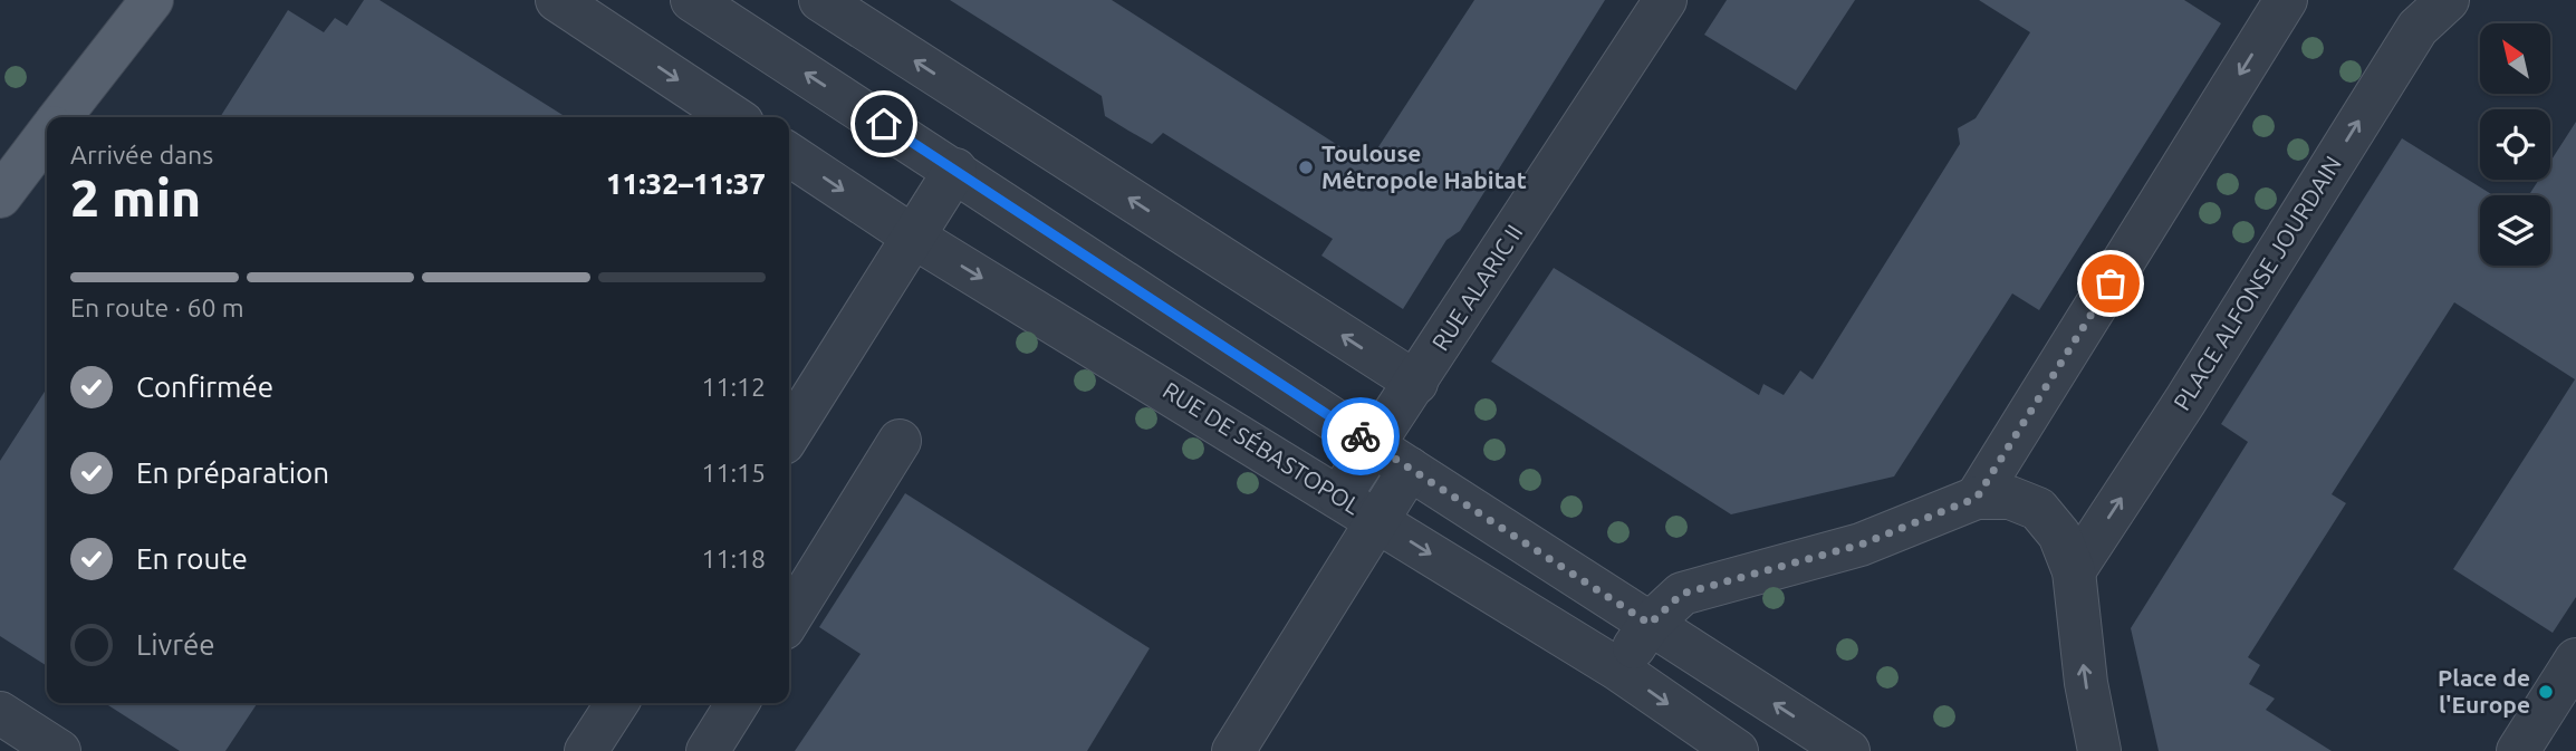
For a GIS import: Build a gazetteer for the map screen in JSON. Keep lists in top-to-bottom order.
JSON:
{
  "streets": {
    "street": ["PLACE ALFONSE JOURDAIN", "RUE ALARIC II", "RUE DE SÉBASTOPOL"]
  },
  "crossings": [
    ["RUE ALARIC II", "RUE DE SÉBASTOPOL"]
  ],
  "places": ["Toulouse Métropole Habitat", "Place de l'Europe"],
  "north": "top left",
  "page": {
    "heading": ["2 min", "Arrivée dans", "11:32–11:37"],
    "bar": "En route · 60 m",
    "list": [
      ["Confirmée", "11:12"],
      ["En préparation", "11:15"],
      ["En route", "11:18"],
      "Livrée"
    ]
  }
}
